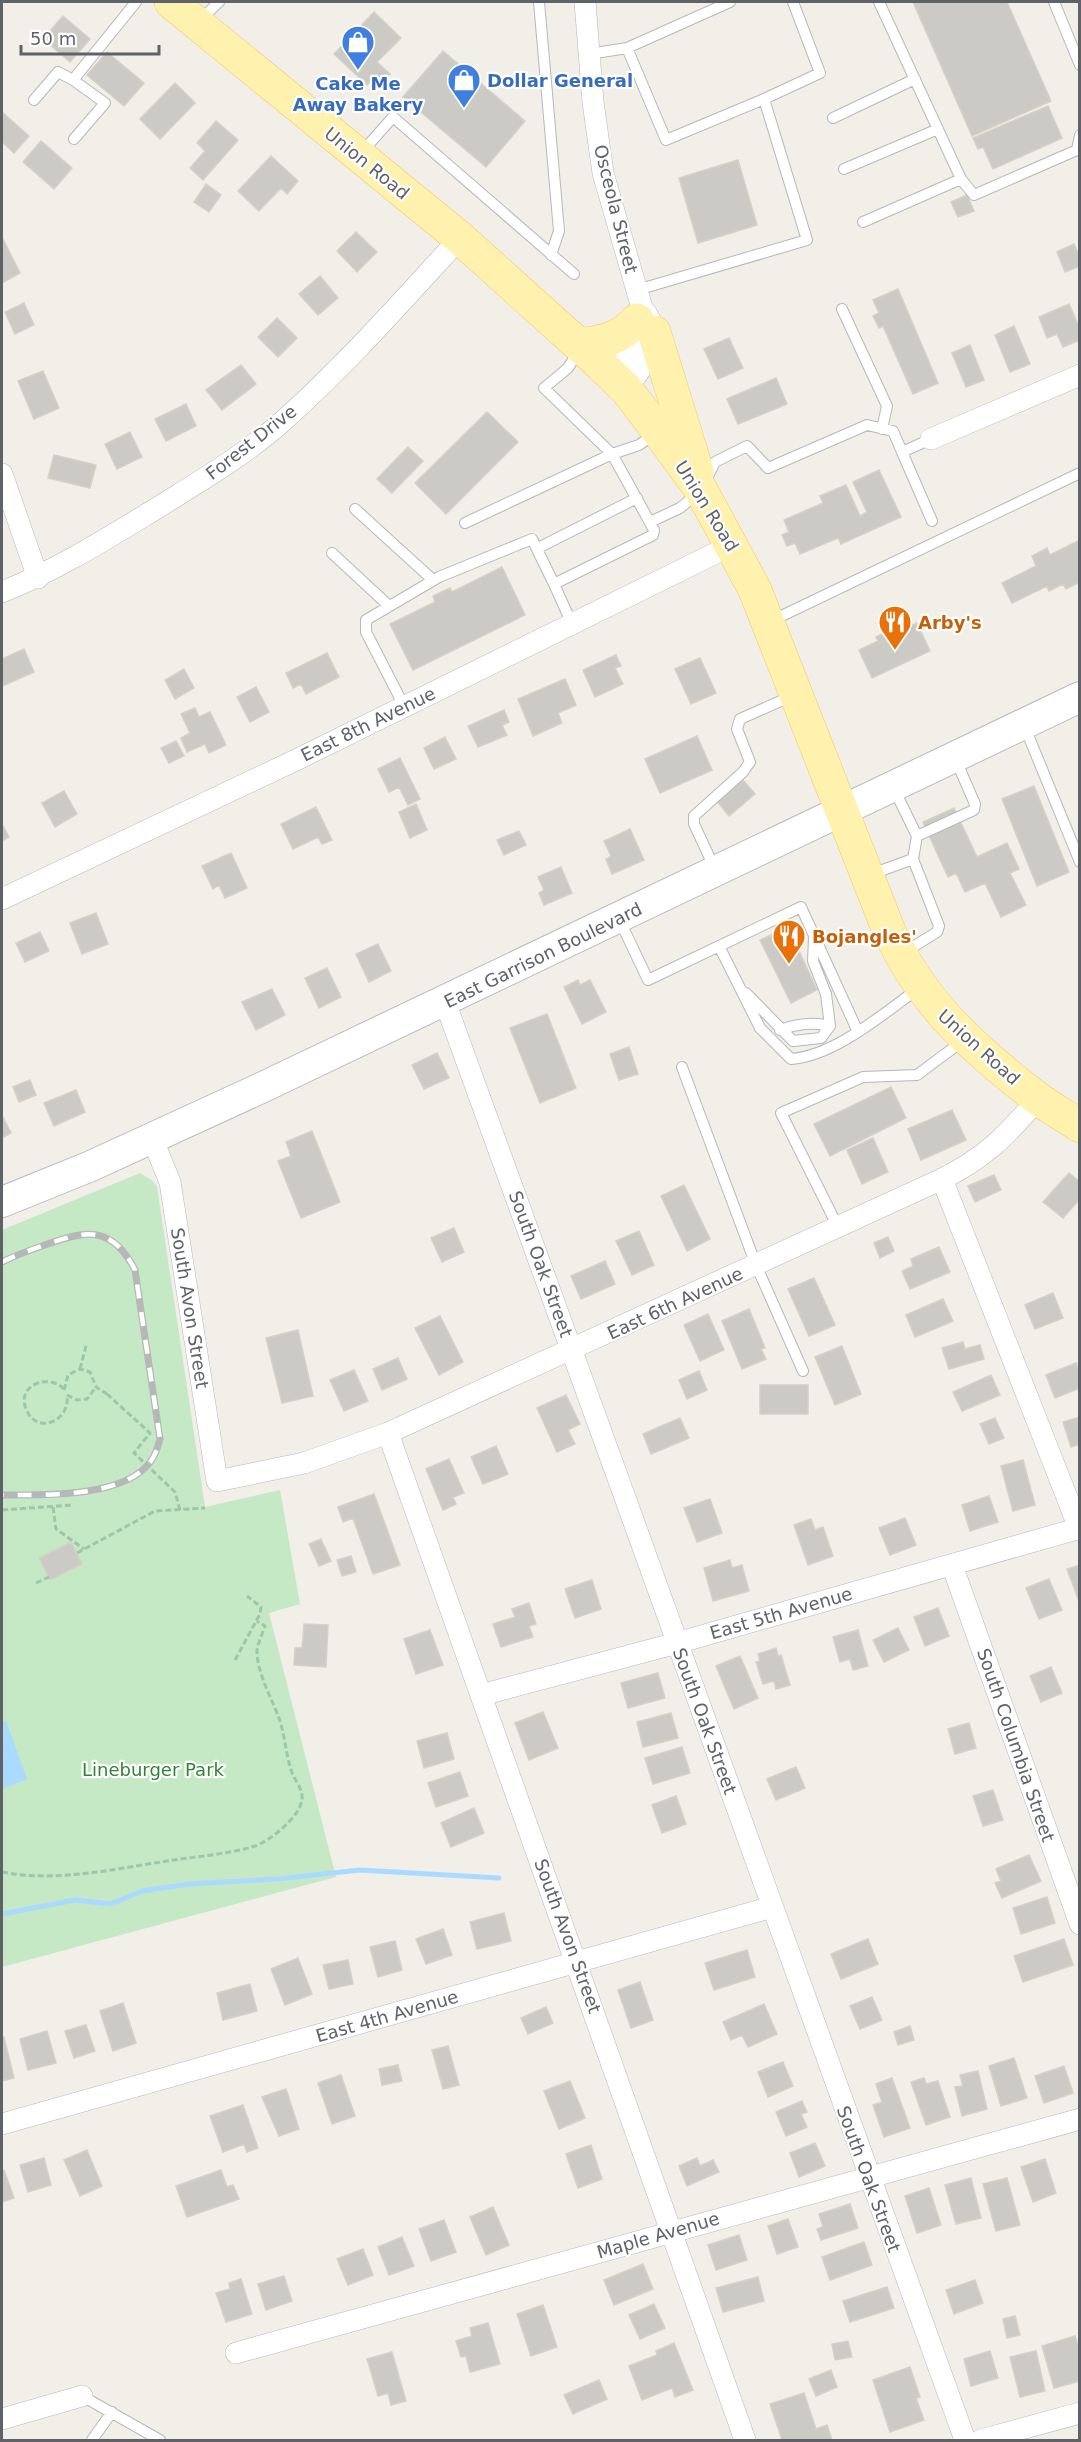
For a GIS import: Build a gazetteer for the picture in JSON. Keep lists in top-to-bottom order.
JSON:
{
  "streets": {
    "main road": ["Union Road", "East Garrison Boulevard"],
    "street": [
      "Osceola Street",
      "Forest Drive",
      "East 8th Avenue",
      "South Oak Street",
      "East 6th Avenue",
      "South Avon Street",
      "East 5th Avenue",
      "South Columbia Street",
      "East 4th Avenue",
      "Maple Avenue"
    ]
  },
  "crossings": [
    ["Union Road", "Osceola Street"],
    ["Union Road", "Forest Drive"],
    ["Union Road", "East 8th Avenue"],
    ["Union Road", "East Garrison Boulevard"],
    ["Union Road", "East 6th Avenue"],
    ["East Garrison Boulevard", "South Oak Street"],
    ["East Garrison Boulevard", "South Avon Street"],
    ["South Oak Street", "East 6th Avenue"],
    ["South Oak Street", "East 5th Avenue"],
    ["South Oak Street", "East 4th Avenue"],
    ["South Oak Street", "Maple Avenue"],
    ["East 6th Avenue", "South Avon Street"],
    ["South Avon Street", "East 5th Avenue"],
    ["South Avon Street", "East 4th Avenue"],
    ["South Avon Street", "Maple Avenue"],
    ["East 5th Avenue", "South Columbia Street"]
  ],
  "parks": ["Lineburger Park"],
  "places": {
    "shop": ["Cake Me Away Bakery", "Dollar General"],
    "restaurant": ["Arby's", "Bojangles'"]
  },
  "scale_bar": "50 m"
}
